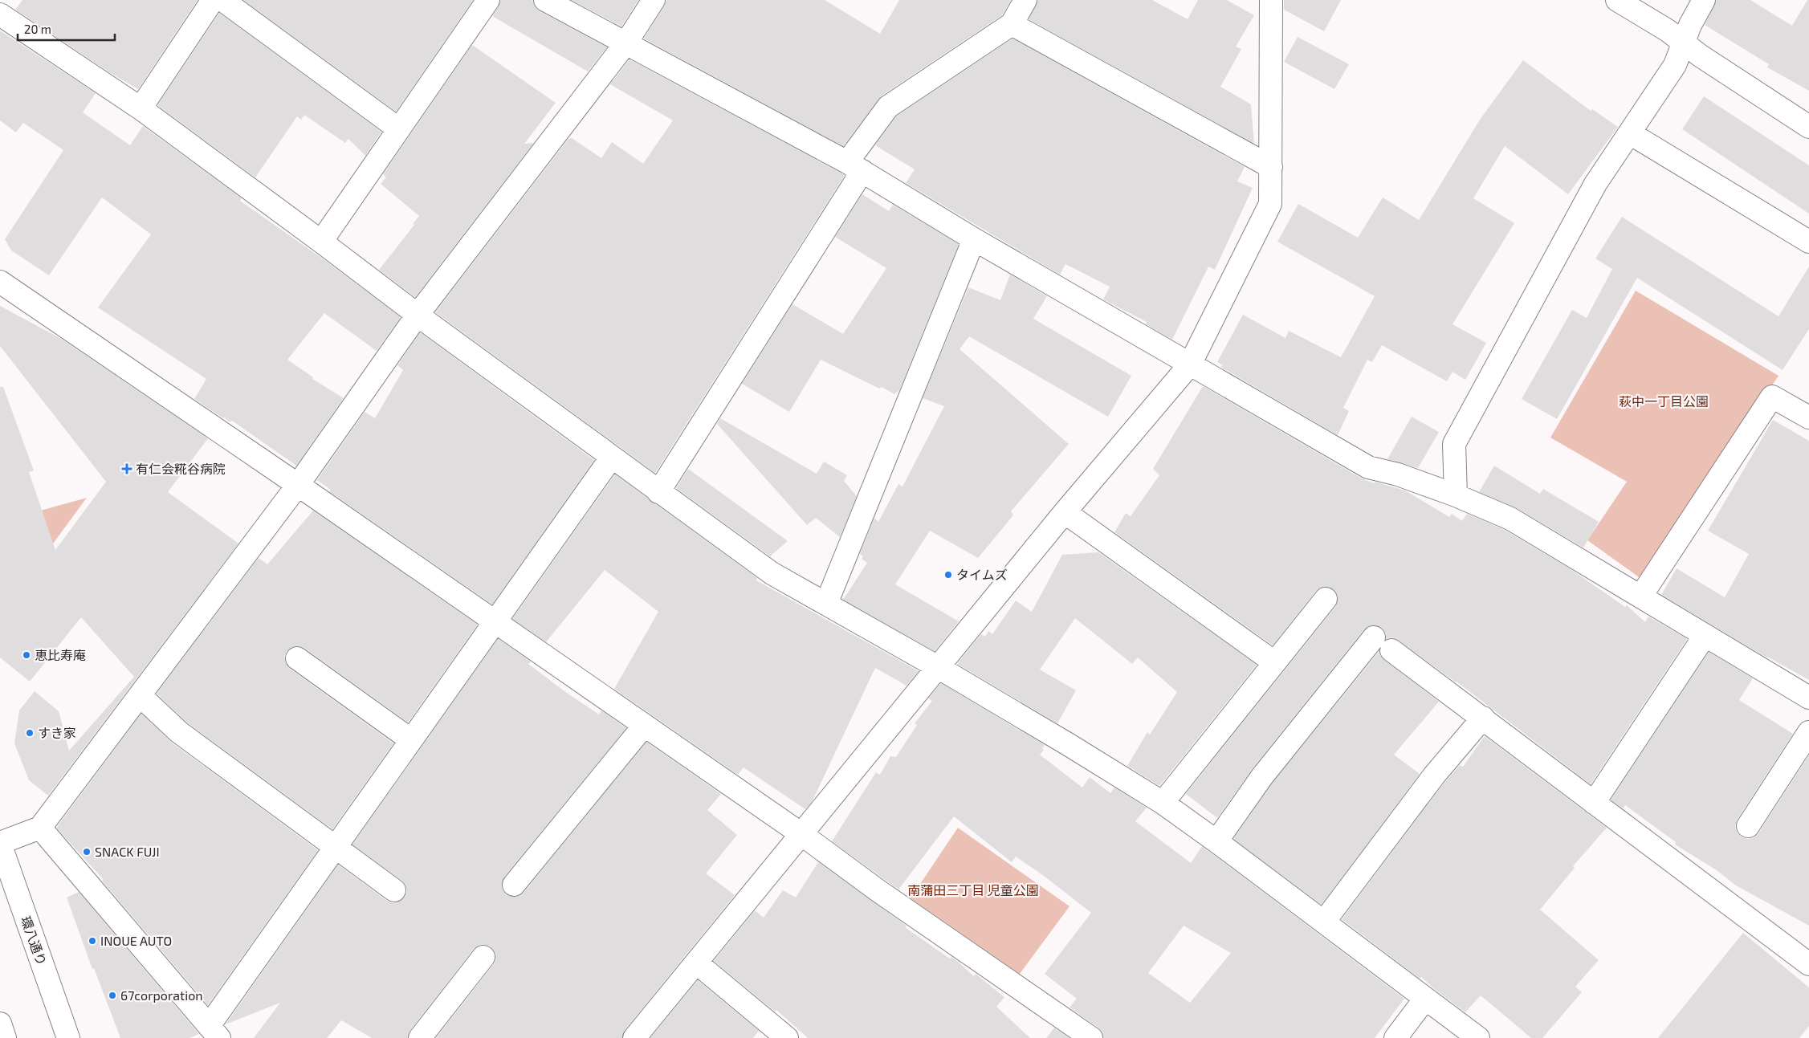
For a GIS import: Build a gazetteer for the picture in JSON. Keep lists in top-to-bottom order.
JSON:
{
  "streets": {
    "street": ["環八通り"]
  },
  "parks": ["萩中一丁目公園", "南蒲田三丁目 児童公園"],
  "places": {
    "health": ["有仁会糀谷病院"],
    "other": [
      "タイムズ",
      "恵比寿庵",
      "すき家",
      "SNACK FUJI",
      "INOUE AUTO",
      "67corporation"
    ]
  },
  "scale_bar": "20 m"
}
